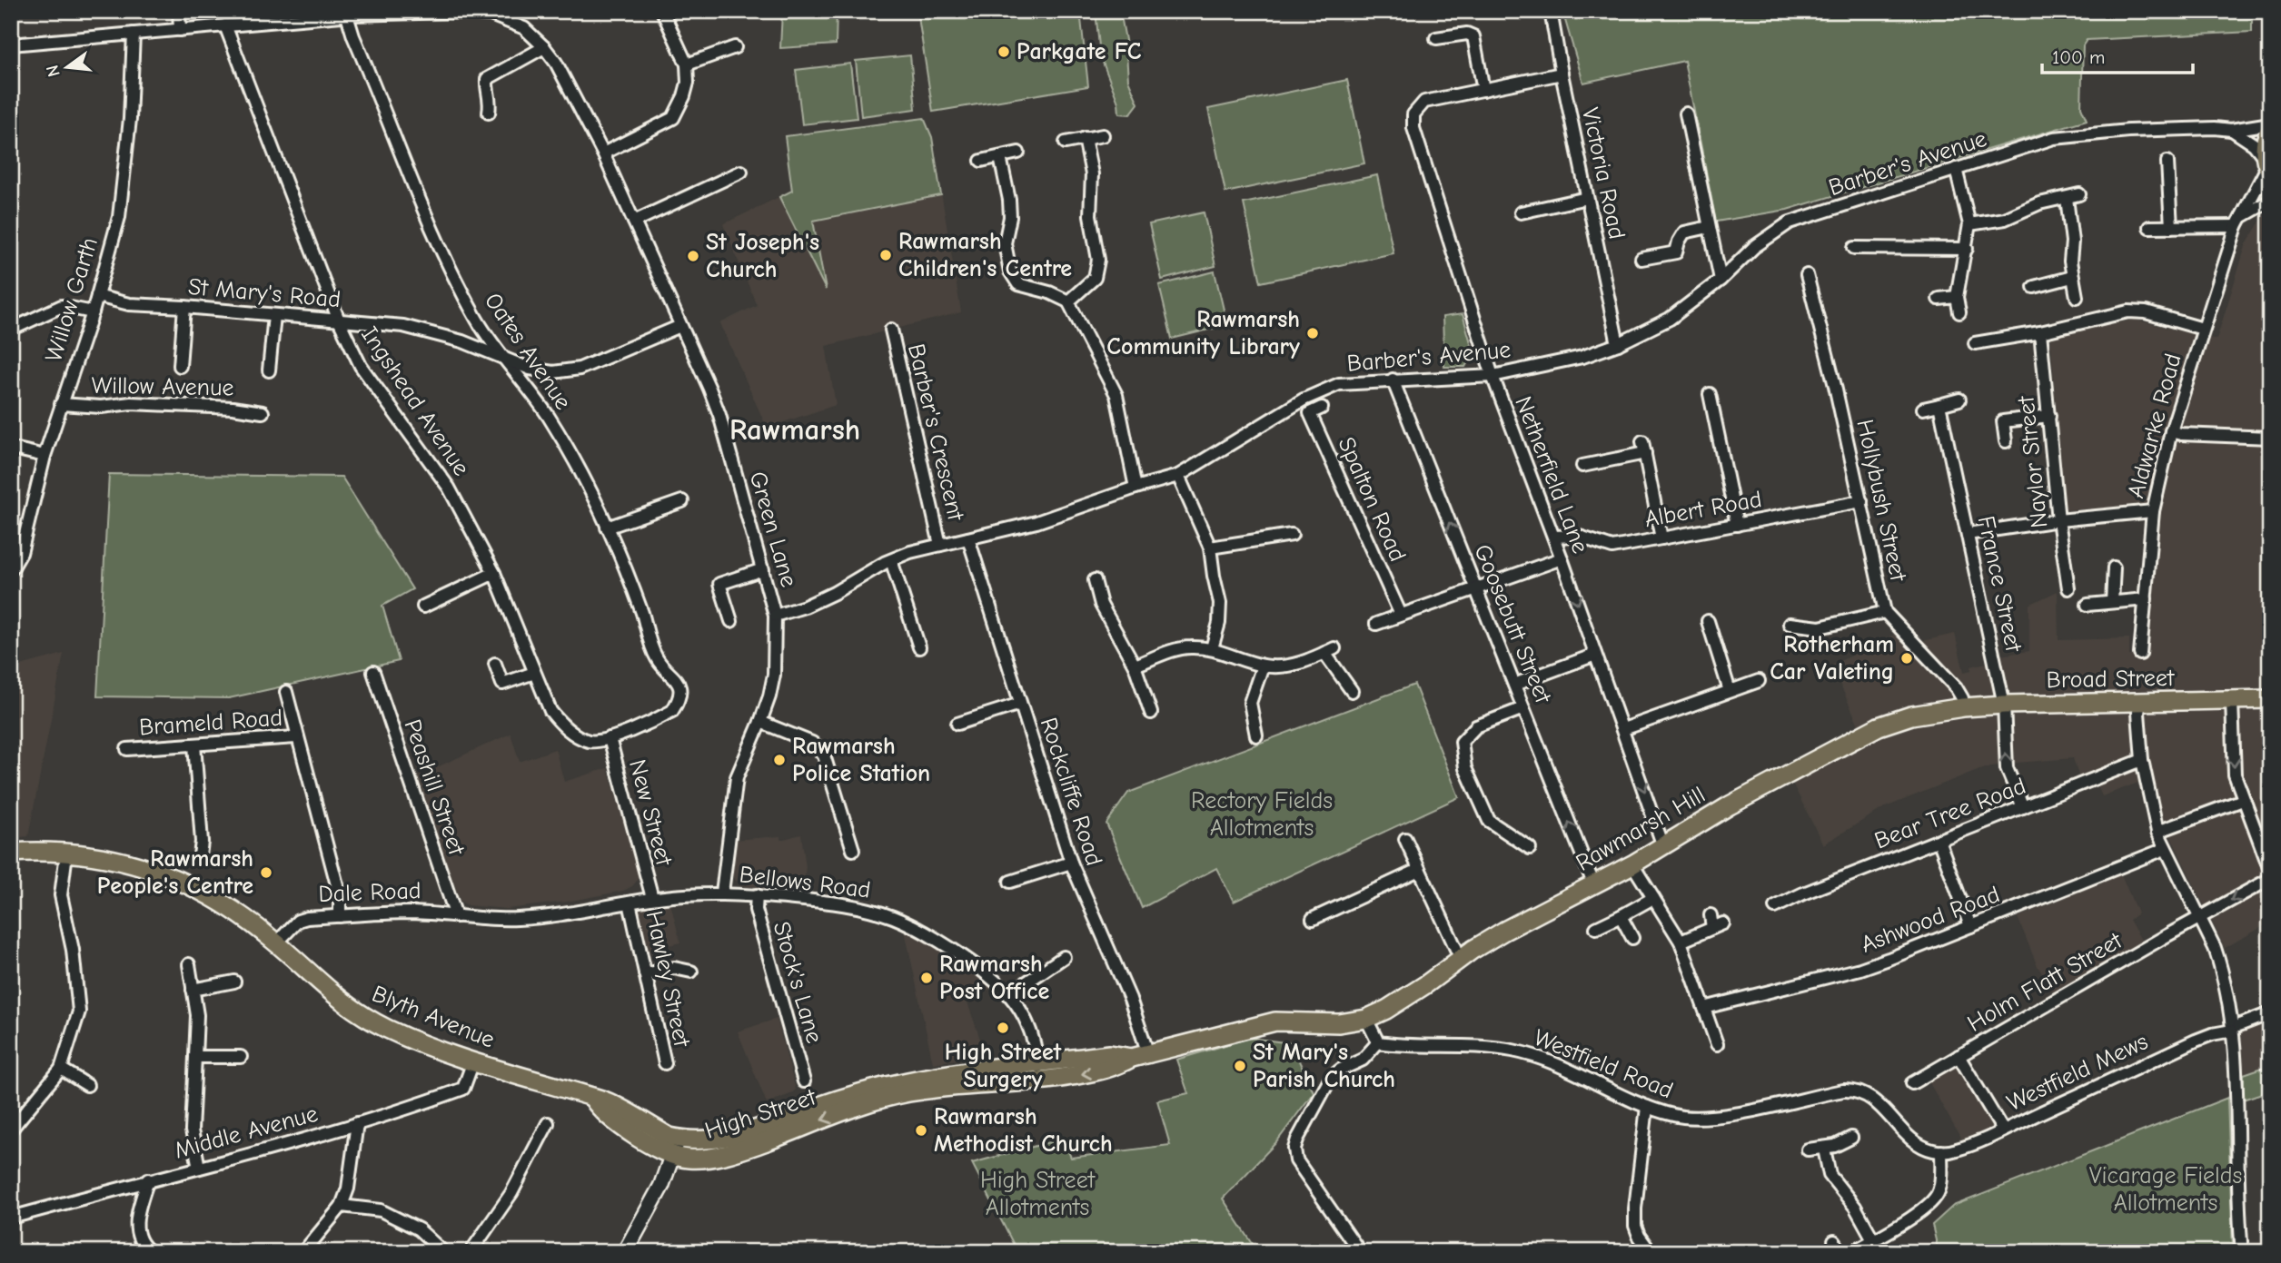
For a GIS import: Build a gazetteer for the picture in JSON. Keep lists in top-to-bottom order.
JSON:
{
  "streets": {
    "main road": [
      "Broad Street",
      "Rawmarsh Hill",
      "Blyth Avenue",
      "High Street"
    ],
    "street": [
      "Barber's Avenue",
      "Victoria Road",
      "St Mary's Road",
      "Willow Garth",
      "Oates Avenue",
      "Willow Avenue",
      "Ingshead Avenue",
      "Aldwarke Road",
      "Barber's Crescent",
      "Naylor Street",
      "Netherfield Lane",
      "Spalton Road",
      "Hollybush Street",
      "Albert Road",
      "Green Lane",
      "France Street",
      "Goosebutt Street",
      "Brameld Road",
      "Peashill Street",
      "Rockcliffe Road",
      "New Street",
      "Bear Tree Road",
      "Bellows Road",
      "Dale Road",
      "Ashwood Road",
      "Hawley Street",
      "Stock's Lane",
      "Holm Flatt Street",
      "Westfield Road",
      "Westfield Mews",
      "Middle Avenue"
    ]
  },
  "crossings": [
    ["Barber's Avenue", "Victoria Road"],
    ["Barber's Avenue", "Barber's Crescent"],
    ["Barber's Avenue", "Netherfield Lane"],
    ["Barber's Avenue", "Green Lane"],
    ["Barber's Avenue", "Goosebutt Street"],
    ["Barber's Avenue", "Rockcliffe Road"],
    ["St Mary's Road", "Willow Garth"],
    ["St Mary's Road", "Oates Avenue"],
    ["St Mary's Road", "Ingshead Avenue"],
    ["St Mary's Road", "Green Lane"],
    ["Willow Garth", "Willow Avenue"],
    ["Willow Garth", "Green Lane"],
    ["Oates Avenue", "Ingshead Avenue"],
    ["Oates Avenue", "Green Lane"],
    ["Oates Avenue", "New Street"],
    ["Ingshead Avenue", "Green Lane"],
    ["Ingshead Avenue", "New Street"],
    ["Netherfield Lane", "Albert Road"],
    ["Netherfield Lane", "Rawmarsh Hill"],
    ["Hollybush Street", "Albert Road"],
    ["Hollybush Street", "Broad Street"],
    ["Hollybush Street", "Rawmarsh Hill"],
    ["Green Lane", "Bellows Road"],
    ["Green Lane", "Dale Road"],
    ["France Street", "Broad Street"],
    ["France Street", "Bear Tree Road"],
    ["Goosebutt Street", "Rawmarsh Hill"],
    ["Broad Street", "Rawmarsh Hill"],
    ["Brameld Road", "Dale Road"],
    ["Peashill Street", "Dale Road"],
    ["Rockcliffe Road", "High Street"],
    ["New Street", "Dale Road"],
    ["Rawmarsh Hill", "High Street"],
    ["Bellows Road", "Dale Road"],
    ["Bellows Road", "Stock's Lane"],
    ["Bellows Road", "High Street"],
    ["Dale Road", "Hawley Street"],
    ["Dale Road", "Blyth Avenue"],
    ["Blyth Avenue", "High Street"],
    ["Blyth Avenue", "Middle Avenue"],
    ["Westfield Road", "Westfield Mews"]
  ],
  "one_way": ["Goosebutt Street"],
  "districts": ["Rawmarsh"],
  "parks": ["Rectory Fields Allotments", "Vicarage Fields Allotments", "High Street Allotments"],
  "places": [
    "Parkgate FC",
    "Rawmarsh Children's Centre",
    "St Joseph's Church",
    "Rawmarsh Community Library",
    "Rotherham Car Valeting",
    "Rawmarsh Police Station",
    "Rawmarsh People's Centre",
    "Rawmarsh Post Office",
    "High Street Surgery",
    "St Mary's Parish Church",
    "Rawmarsh Methodist Church"
  ],
  "scale_bar": "100 m",
  "north": "left"
}
